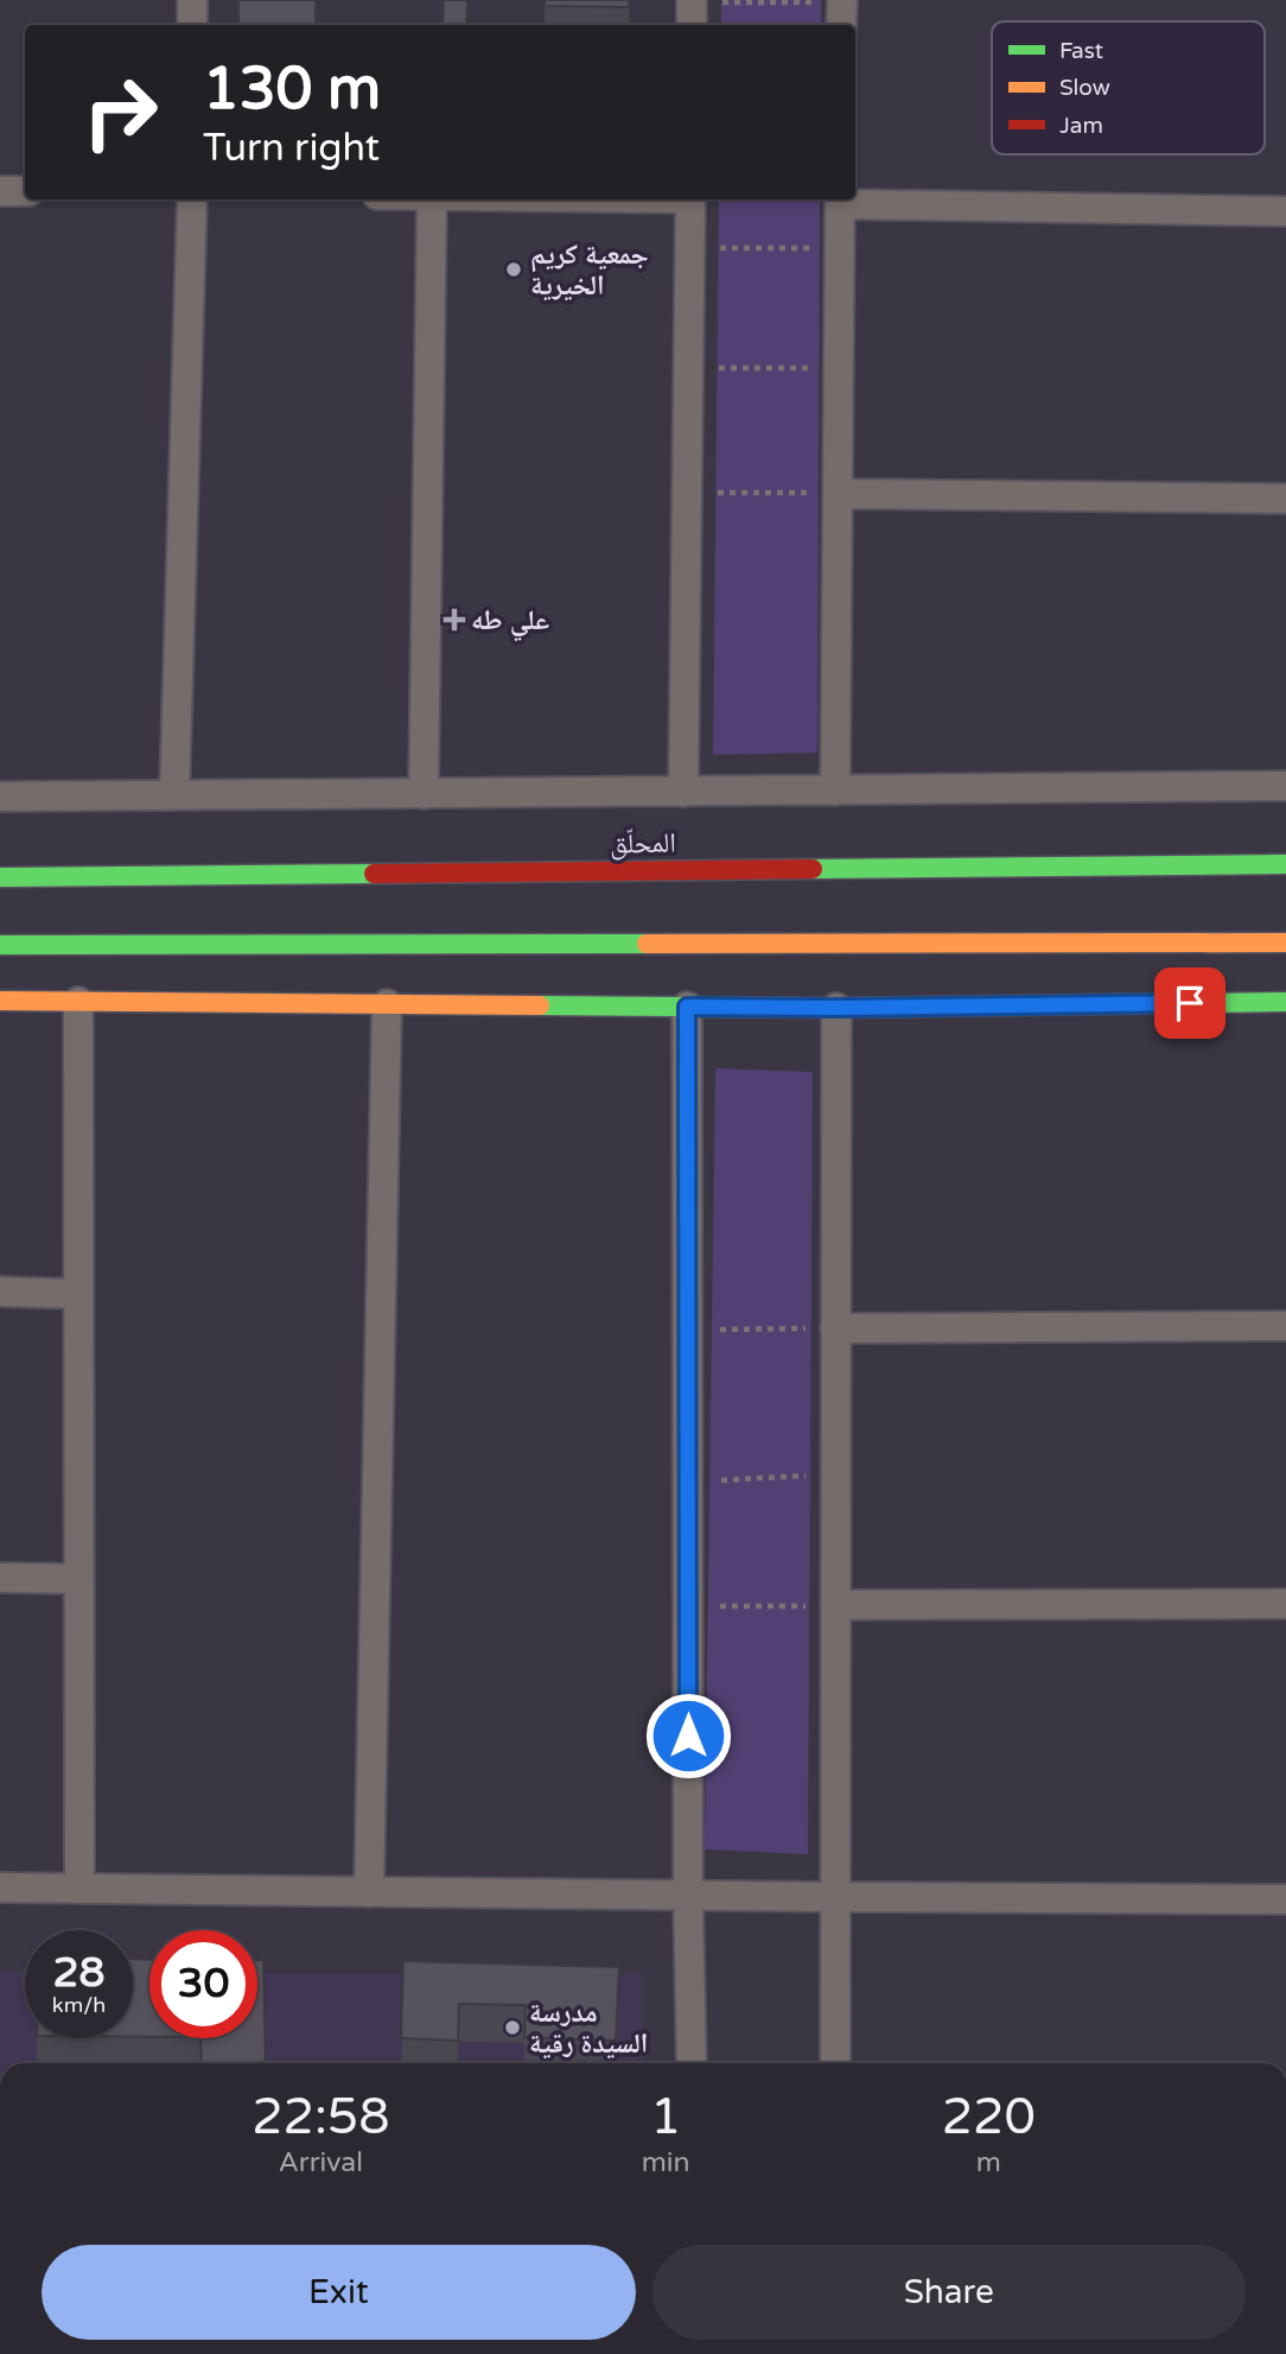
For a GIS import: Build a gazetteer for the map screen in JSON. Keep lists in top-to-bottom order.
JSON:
{
  "streets": {
    "main road": ["المحلّق"]
  },
  "places": {
    "other": ["جمعية كريم الخيرية", "مدرسة السيدة رقية"],
    "health": ["علي طه"]
  },
  "legend": ["Fast", "Slow", "Jam"],
  "page": {
    "turn": ["130 m", "Turn right"],
    "speed": "28 km/h",
    "limit": "30",
    "eta": [
      "22:58",
      "Arrival",
      "1",
      "min",
      "220",
      "m"
    ],
    "buttons": ["Exit", "Share"]
  }
}
